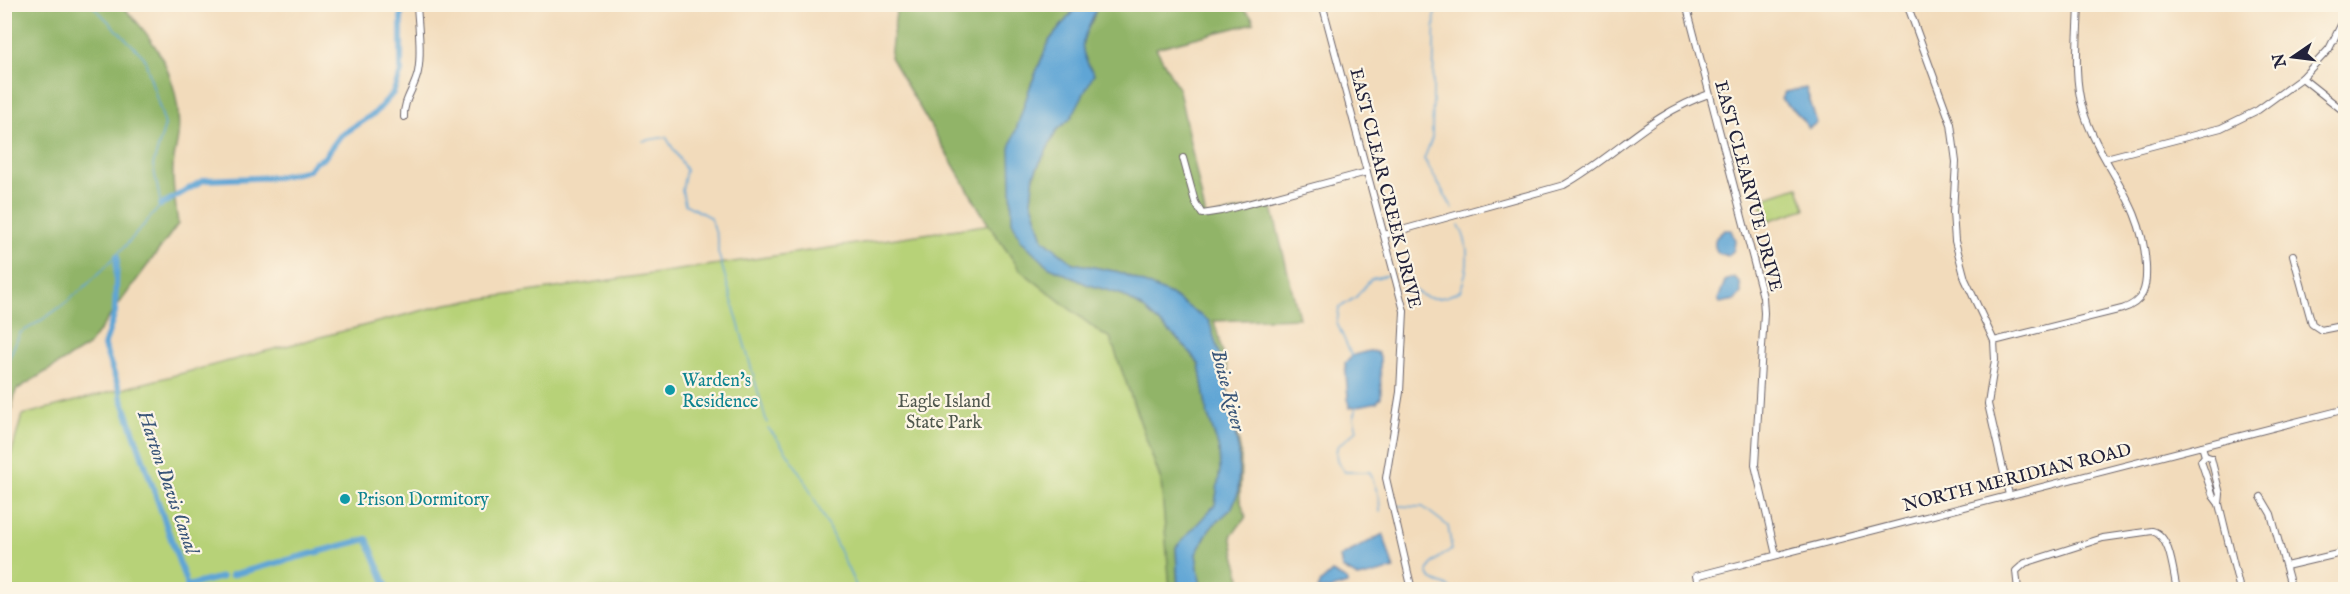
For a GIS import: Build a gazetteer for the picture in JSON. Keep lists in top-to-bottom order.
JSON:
{
  "streets": {
    "street": ["EAST CLEARVUE DRIVE", "EAST CLEAR CREEK DRIVE", "NORTH MERIDIAN ROAD"]
  },
  "crossings": [
    ["EAST CLEARVUE DRIVE", "NORTH MERIDIAN ROAD"]
  ],
  "water": ["Boise River", "Harton Davis Canal"],
  "parks": ["Eagle Island State Park"],
  "places": ["Warden's Residence", "Prison Dormitory"],
  "north": "left"
}
